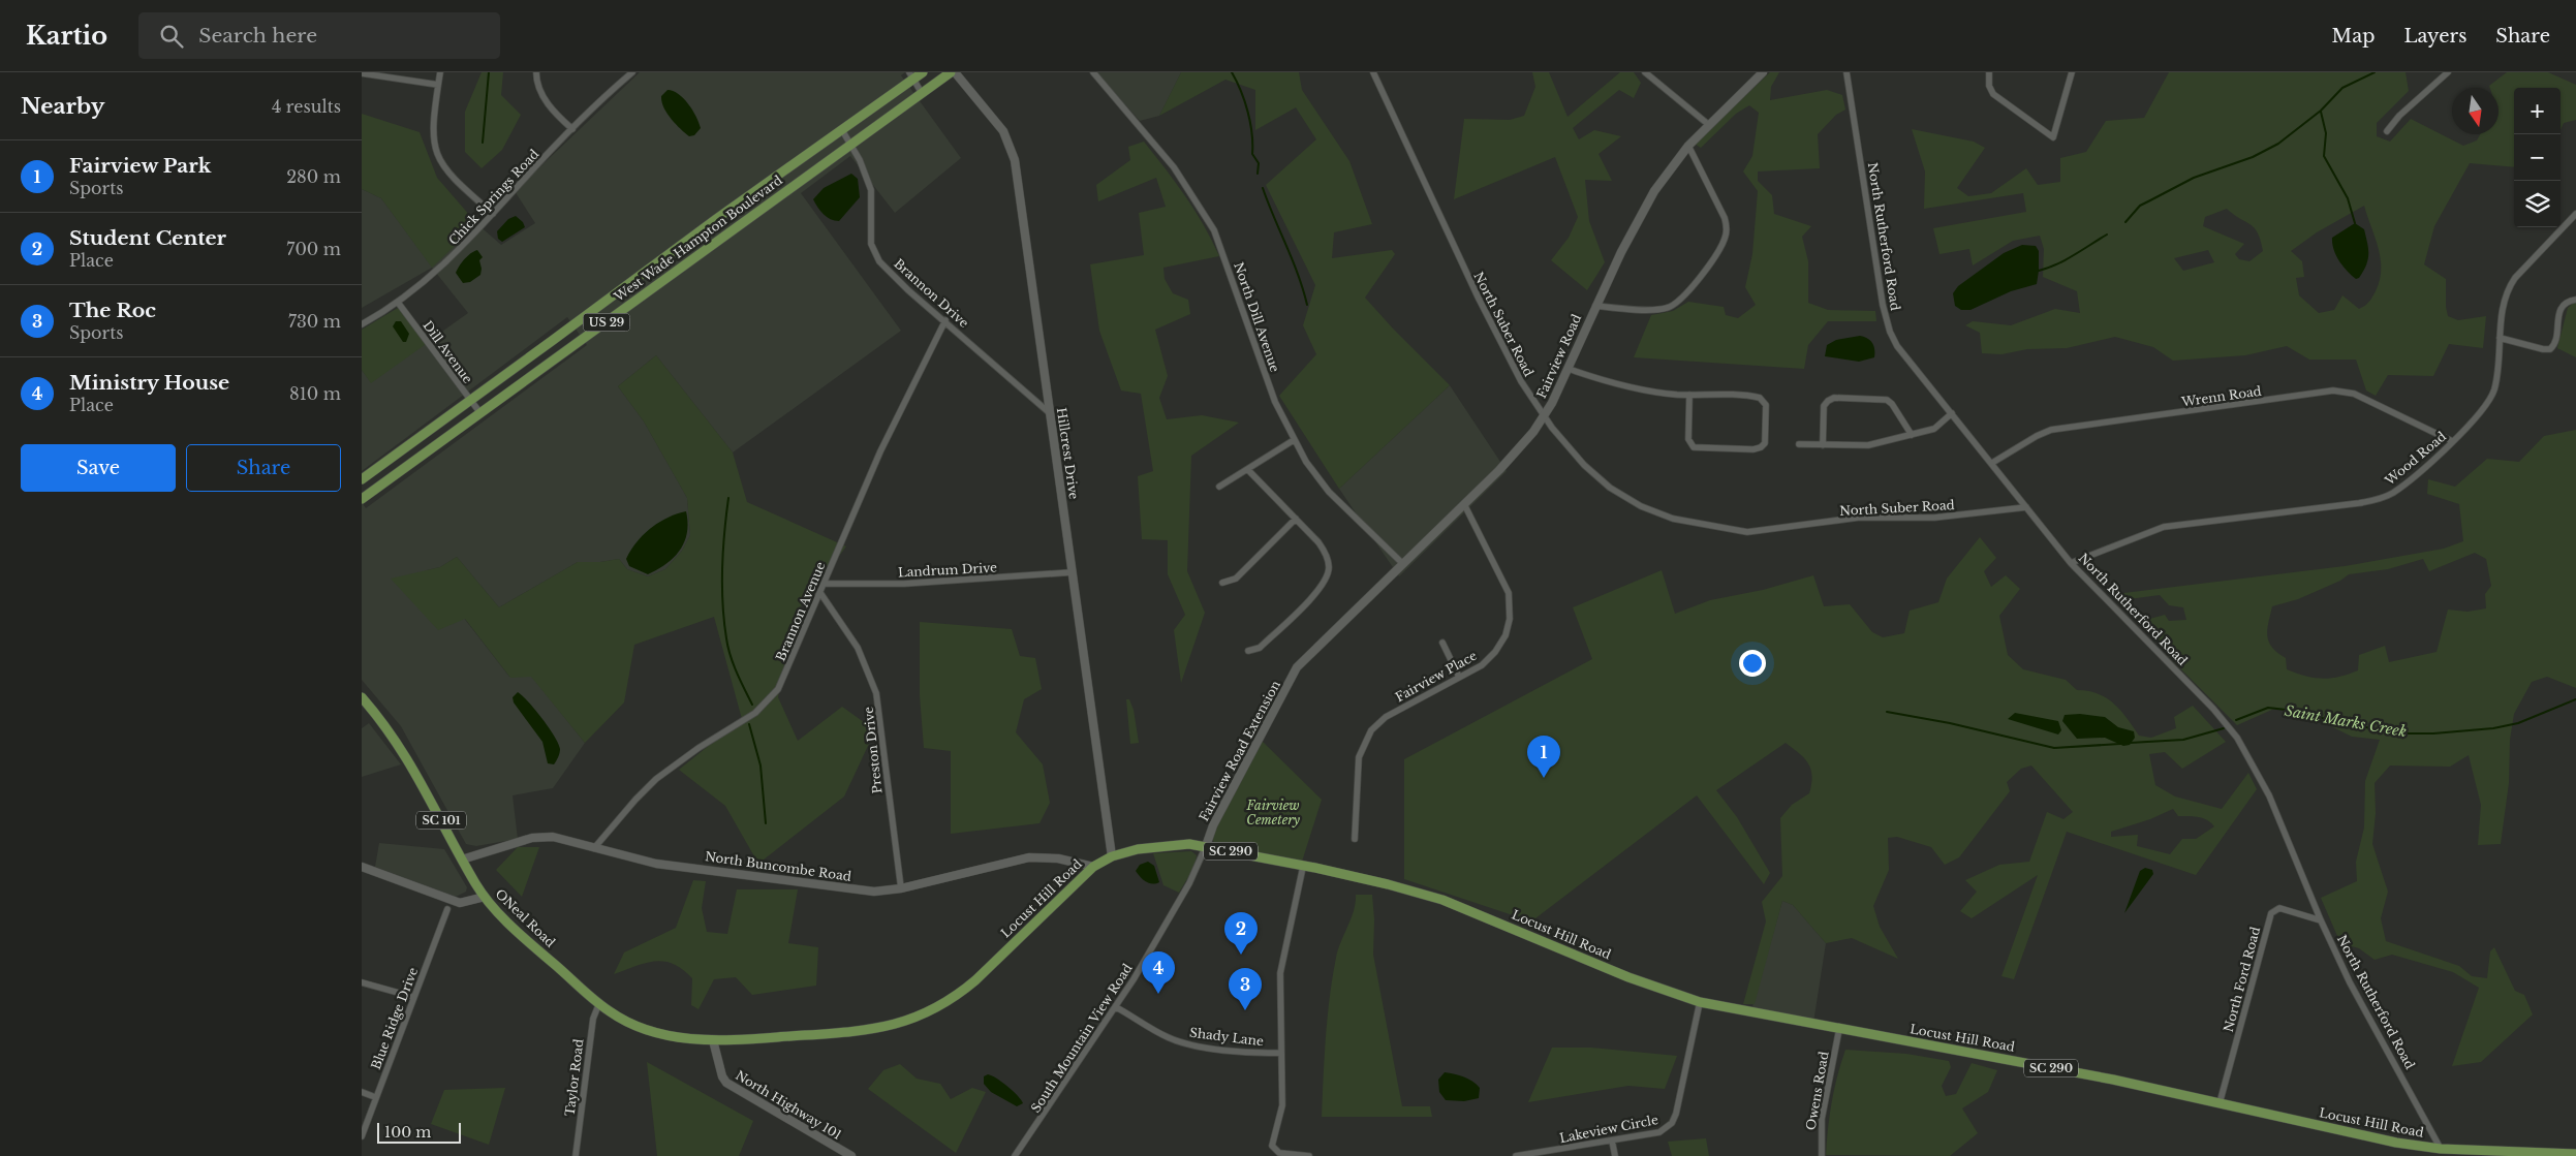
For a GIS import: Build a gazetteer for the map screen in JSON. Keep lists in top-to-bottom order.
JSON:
{
  "streets": {
    "main road": [
      "West Wade Hampton Boulevard",
      "US 29",
      "SC 101",
      "SC 290",
      "Locust Hill Road",
      "ONeal Road"
    ],
    "street": [
      "Chick Springs Road",
      "North Rutherford Road",
      "Brannon Drive",
      "North Dill Avenue",
      "North Suber Road",
      "Dill Avenue",
      "Fairview Road",
      "Wrenn Road",
      "Hillcrest Drive",
      "Wood Road",
      "Landrum Drive",
      "Brannon Avenue",
      "Fairview Place",
      "Preston Drive",
      "Fairview Road Extension",
      "North Buncombe Road",
      "North Ford Road",
      "Blue Ridge Drive",
      "Shady Lane",
      "South Mountain View Road",
      "Taylor Road",
      "Owens Road",
      "North Highway 101",
      "Lakeview Circle"
    ]
  },
  "crossings": [
    ["Chick Springs Road", "Dill Avenue"],
    ["North Rutherford Road", "North Suber Road"],
    ["North Rutherford Road", "Wrenn Road"],
    ["North Rutherford Road", "Wood Road"],
    ["North Rutherford Road", "Locust Hill Road"],
    ["North Rutherford Road", "North Ford Road"],
    ["West Wade Hampton Boulevard", "Brannon Drive"],
    ["West Wade Hampton Boulevard", "Dill Avenue"],
    ["Brannon Drive", "Hillcrest Drive"],
    ["Brannon Drive", "Brannon Avenue"],
    ["North Dill Avenue", "Fairview Road"],
    ["North Suber Road", "Fairview Road"],
    ["Fairview Road", "Fairview Place"],
    ["Fairview Road", "Fairview Road Extension"],
    ["Wrenn Road", "Wood Road"],
    ["Hillcrest Drive", "Landrum Drive"],
    ["Hillcrest Drive", "Locust Hill Road"],
    ["Landrum Drive", "Brannon Avenue"],
    ["Brannon Avenue", "Preston Drive"],
    ["Brannon Avenue", "North Buncombe Road"],
    ["Preston Drive", "North Buncombe Road"],
    ["Fairview Road Extension", "Locust Hill Road"],
    ["Fairview Road Extension", "South Mountain View Road"],
    ["SC 101", "North Buncombe Road"],
    ["SC 101", "ONeal Road"],
    ["North Buncombe Road", "Locust Hill Road"],
    ["Locust Hill Road", "ONeal Road"],
    ["Locust Hill Road", "North Ford Road"],
    ["Locust Hill Road", "South Mountain View Road"],
    ["Locust Hill Road", "Taylor Road"],
    ["Locust Hill Road", "Owens Road"],
    ["Locust Hill Road", "North Highway 101"],
    ["Locust Hill Road", "Lakeview Circle"],
    ["ONeal Road", "Taylor Road"],
    ["Shady Lane", "South Mountain View Road"]
  ],
  "water": ["Saint Marks Creek"],
  "parks": ["Fairview Cemetery"],
  "scale_bar": "100 m",
  "north": "bottom",
  "page": {
    "header": "Kartio",
    "search": "Search here",
    "nav": ["Map", "Layers", "Share"],
    "heading": ["Nearby", "4 results"],
    "map_buttons": ["+", "−"],
    "list": [
      {
        "mark": "1",
        "name": "Fairview Park",
        "note": "Sports",
        "value": "280 m"
      },
      {
        "mark": "2",
        "name": "Student Center",
        "note": "Place",
        "value": "700 m"
      },
      {
        "mark": "3",
        "name": "The Roc",
        "note": "Sports",
        "value": "730 m"
      },
      {
        "mark": "4",
        "name": "Ministry House",
        "note": "Place",
        "value": "810 m"
      }
    ],
    "buttons": ["Save", "Share"],
    "pins": [
      "1",
      "2",
      "4",
      "3"
    ],
    "scale": "100 m"
  }
}
